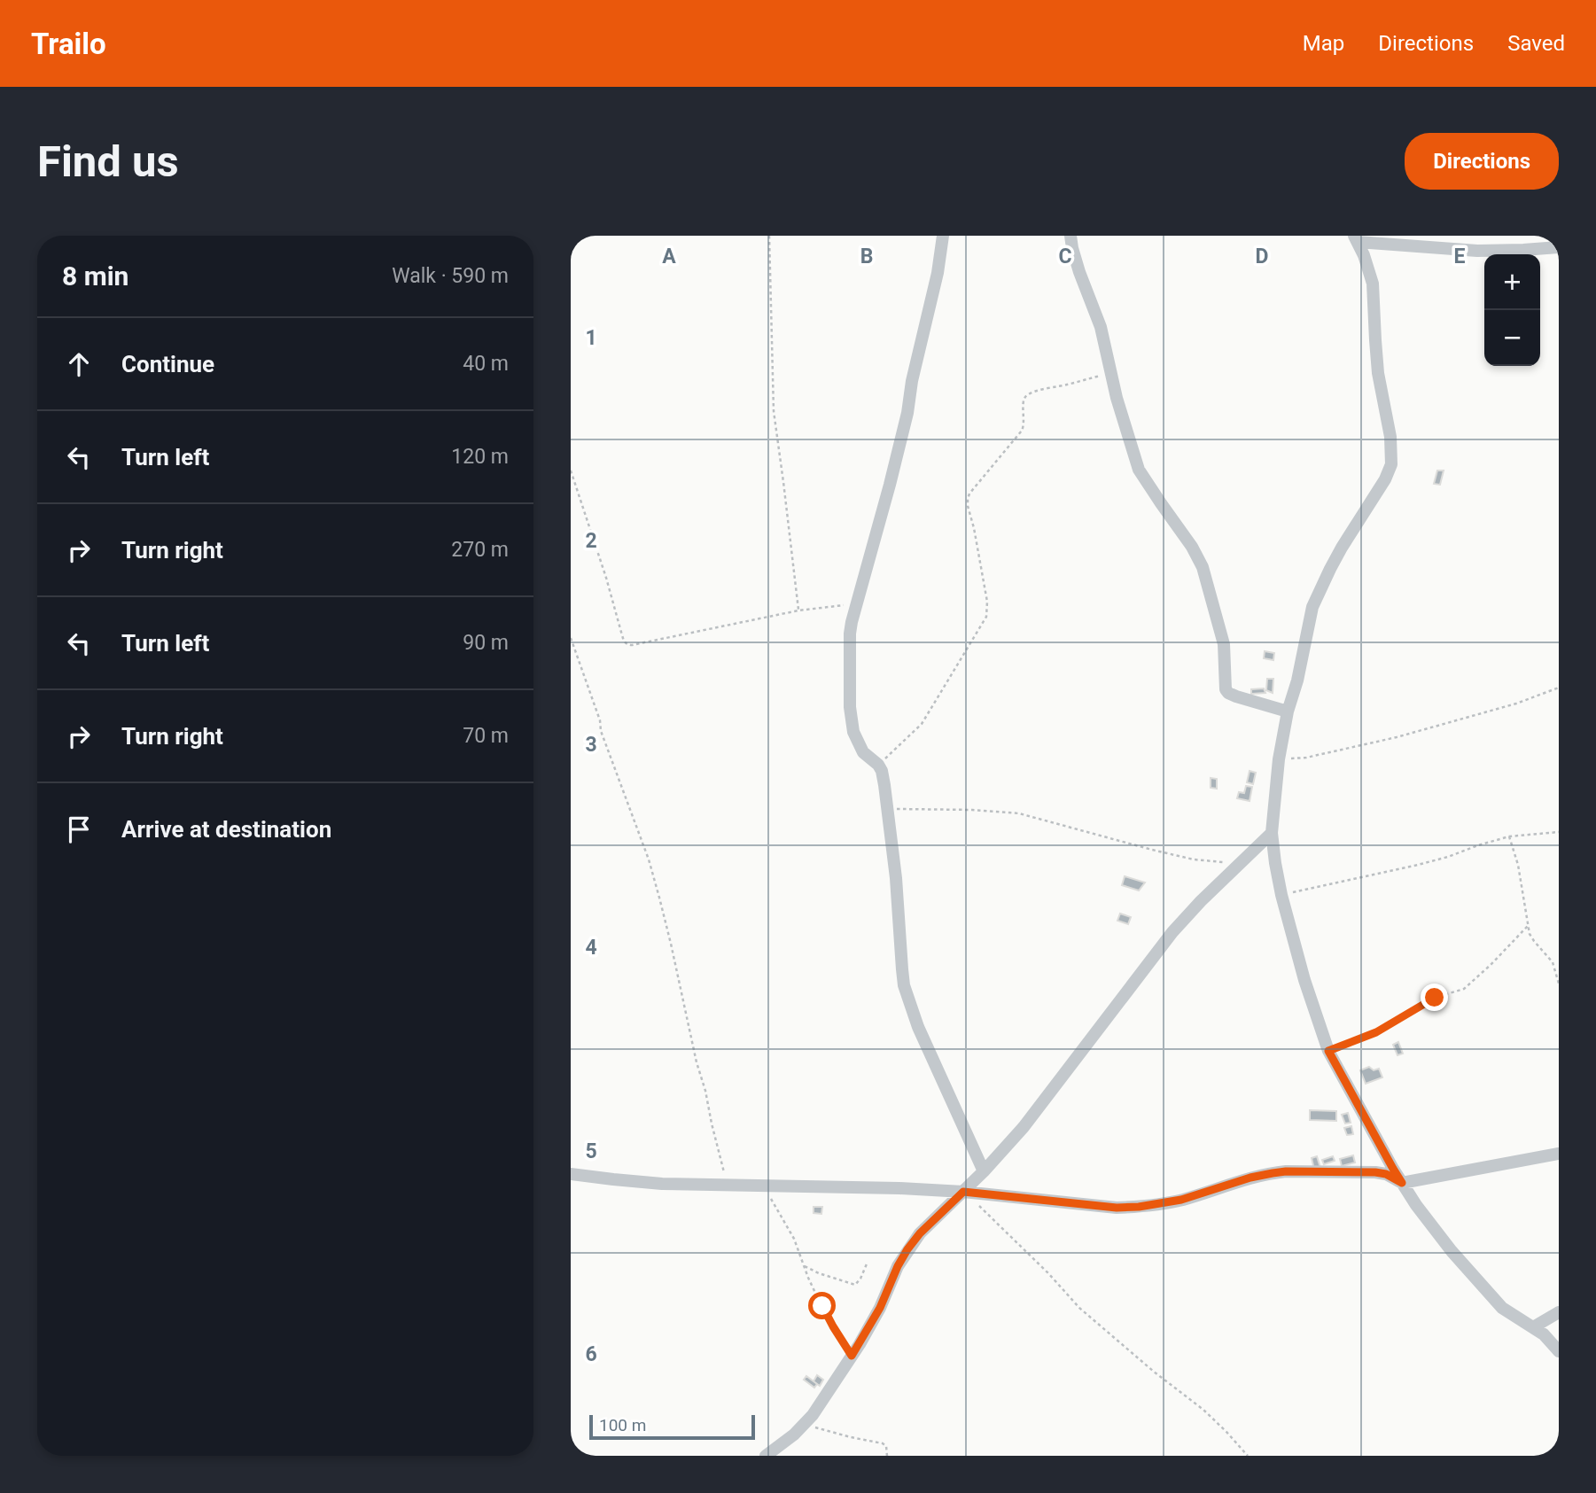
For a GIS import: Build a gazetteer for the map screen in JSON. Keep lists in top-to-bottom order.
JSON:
{
  "scale_bar": "100 m",
  "page": {
    "header": "Trailo",
    "nav": ["Map", "Directions", "Saved"],
    "buttons": "Directions",
    "title": "Find us",
    "heading": ["8 min", "Walk · 590 m"],
    "map_buttons": ["+", "−"],
    "list": [
      ["Continue", "40 m"],
      ["Turn left", "120 m"],
      ["Turn right", "270 m"],
      ["Turn left", "90 m"],
      ["Turn right", "70 m"],
      "Arrive at destination"
    ],
    "scale": "100 m"
  },
  "grid": {
    "columns": [
      "A",
      "B",
      "C",
      "D",
      "E"
    ],
    "rows": [
      "1",
      "2",
      "3",
      "4",
      "5",
      "6"
    ]
  }
}
